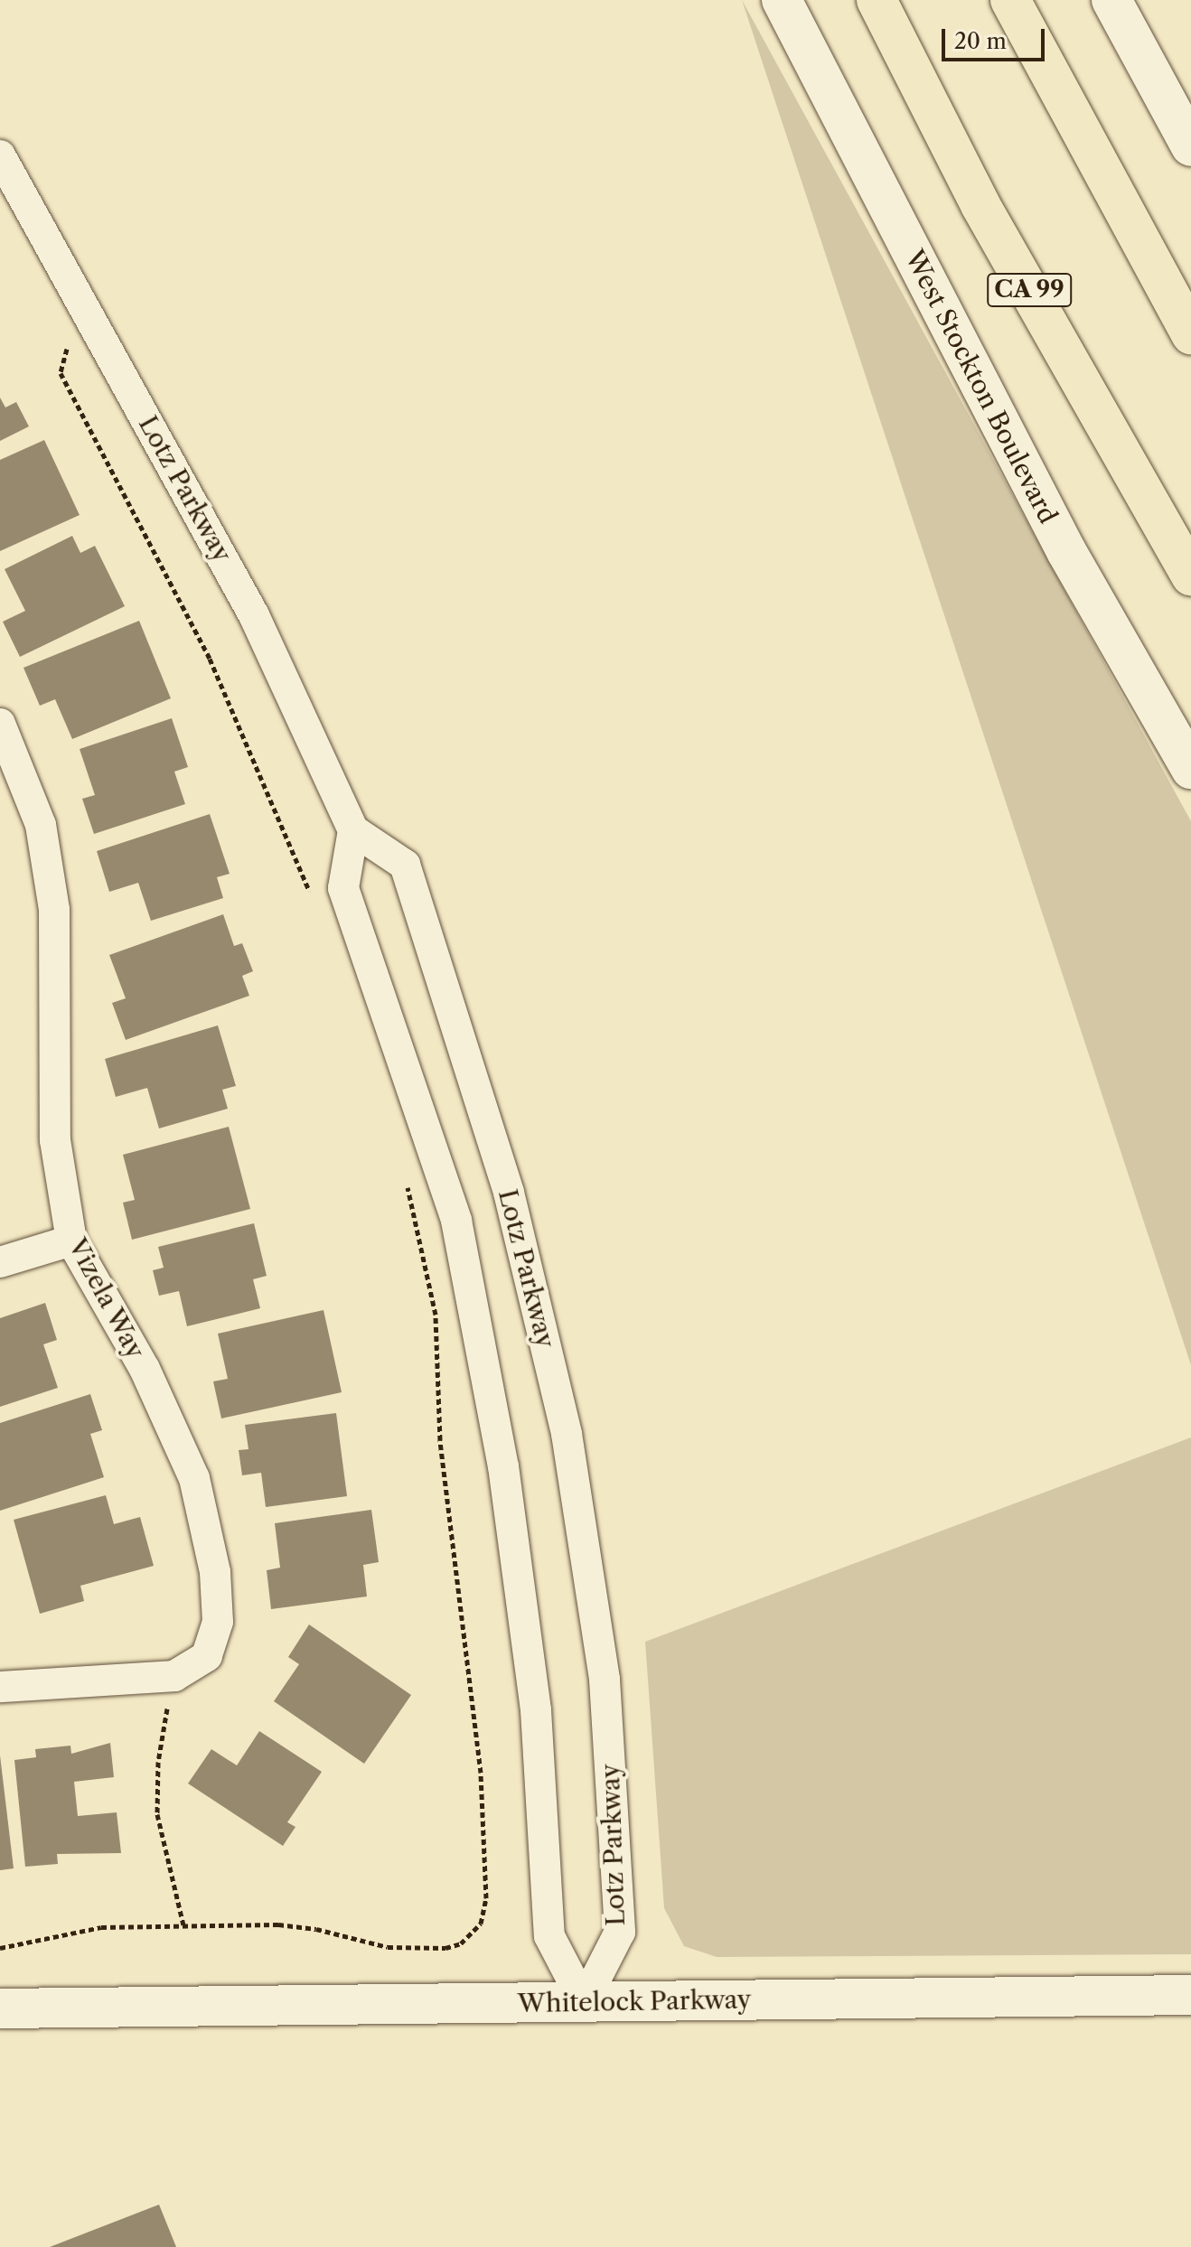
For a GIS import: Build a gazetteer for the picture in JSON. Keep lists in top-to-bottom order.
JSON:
{
  "streets": {
    "highway": ["CA 99"],
    "main road": ["West Stockton Boulevard", "Whitelock Parkway"],
    "street": ["Lotz Parkway", "Vizela Way"]
  },
  "crossings": [
    ["Lotz Parkway", "Whitelock Parkway"]
  ],
  "scale_bar": "20 m"
}
